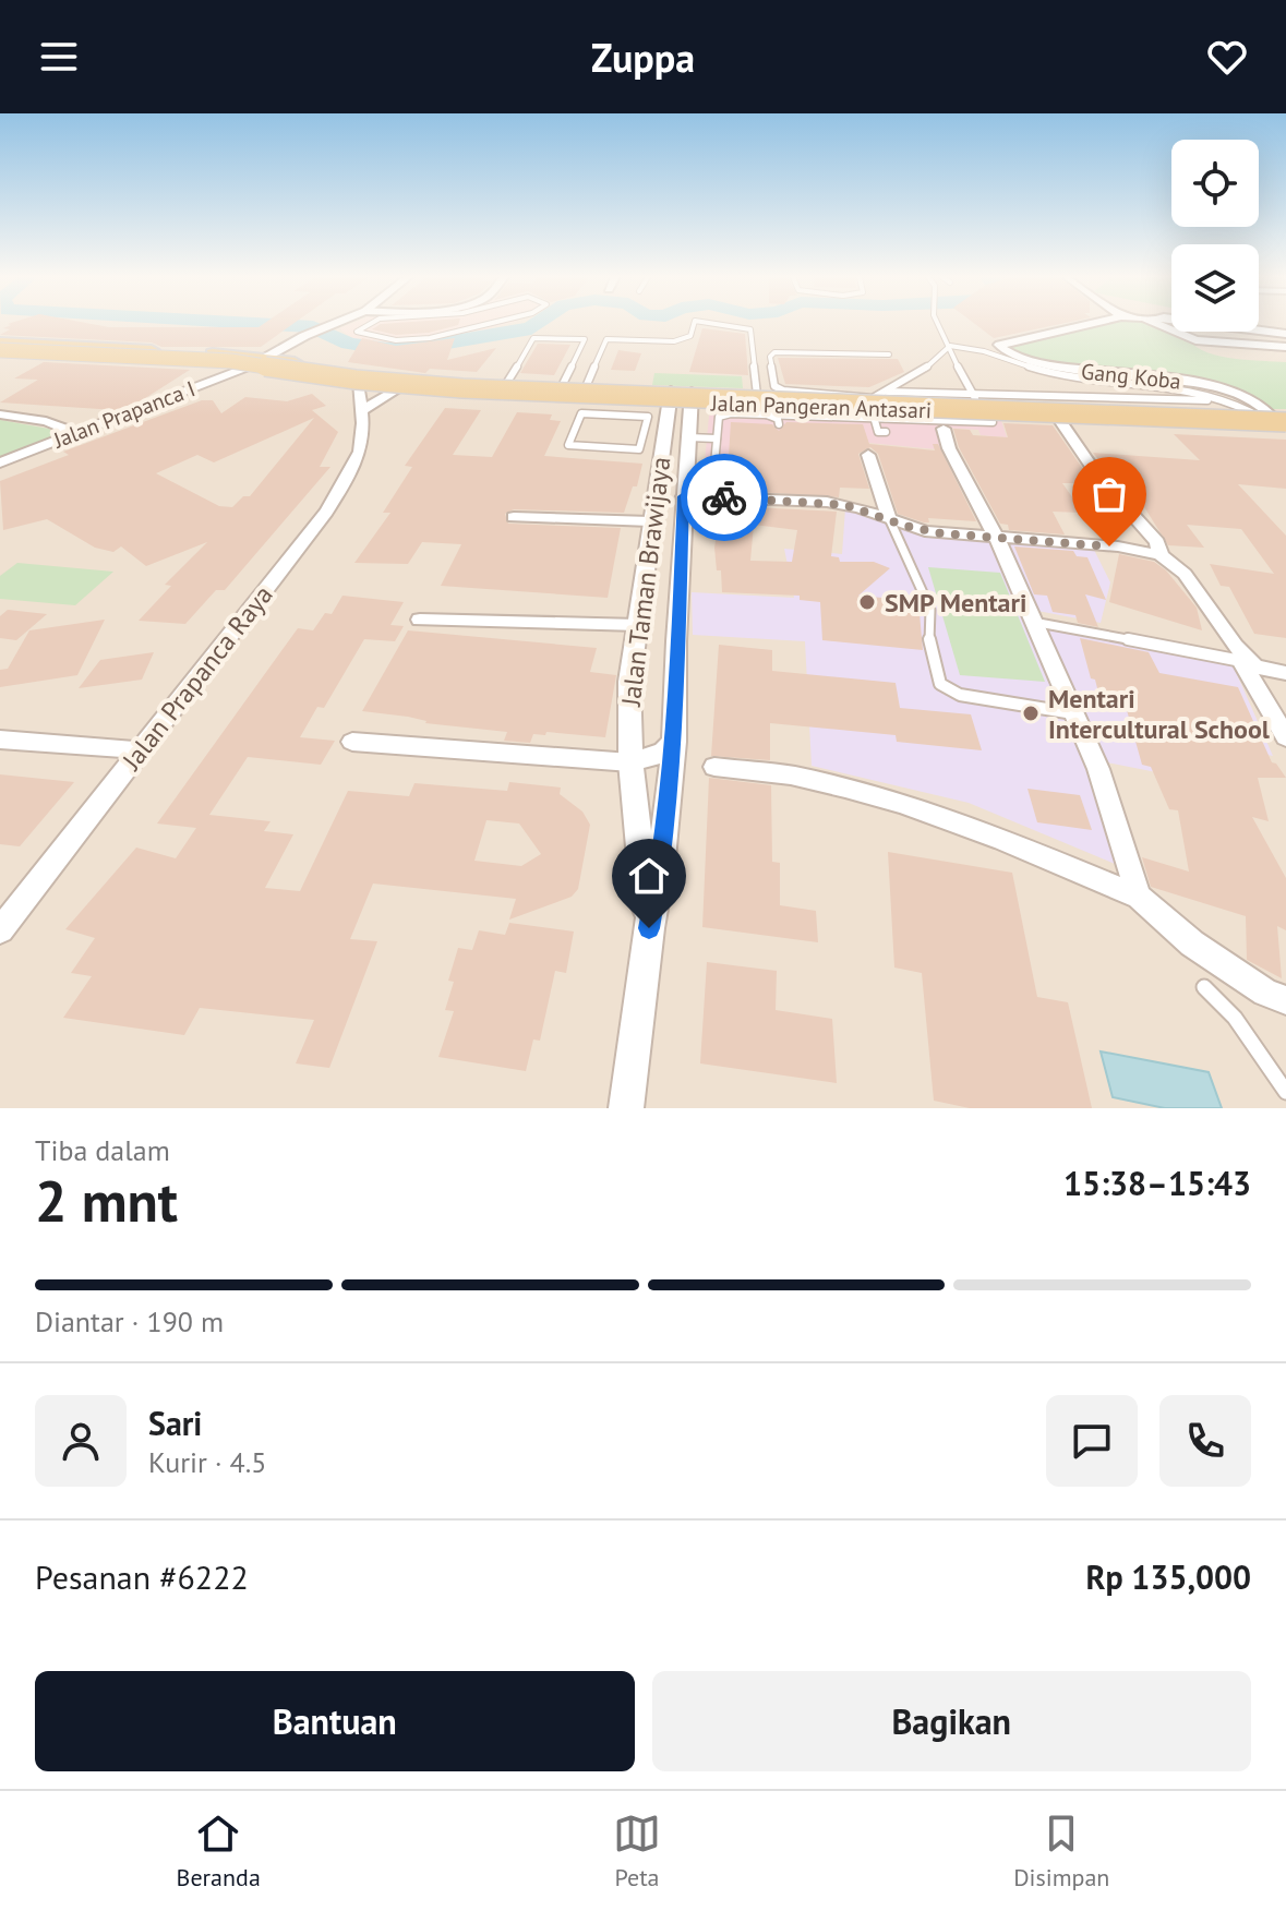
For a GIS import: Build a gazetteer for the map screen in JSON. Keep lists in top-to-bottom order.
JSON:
{
  "streets": {
    "main road": ["Jalan Pangeran Antasari"],
    "street": [
      "Gang Koba",
      "Jalan Prapanca I",
      "Jalan Taman Brawijaya",
      "Jalan Prapanca Raya"
    ]
  },
  "crossings": [
    ["Gang Koba", "Jalan Pangeran Antasari"],
    ["Jalan Pangeran Antasari", "Jalan Taman Brawijaya"],
    ["Jalan Pangeran Antasari", "Jalan Prapanca Raya"]
  ],
  "places": ["SMP Mentari", "Mentari Intercultural School"],
  "page": {
    "header": "Zuppa",
    "heading": ["2 mnt", "Tiba dalam", "15:38–15:43"],
    "panel": [
      "Sari",
      "Kurir · 4.5",
      "Pesanan #6222",
      "Rp 135,000"
    ],
    "bar": "Diantar · 190 m",
    "buttons": ["Bantuan", "Bagikan"],
    "tabs": ["Beranda", "Peta", "Disimpan"]
  }
}
